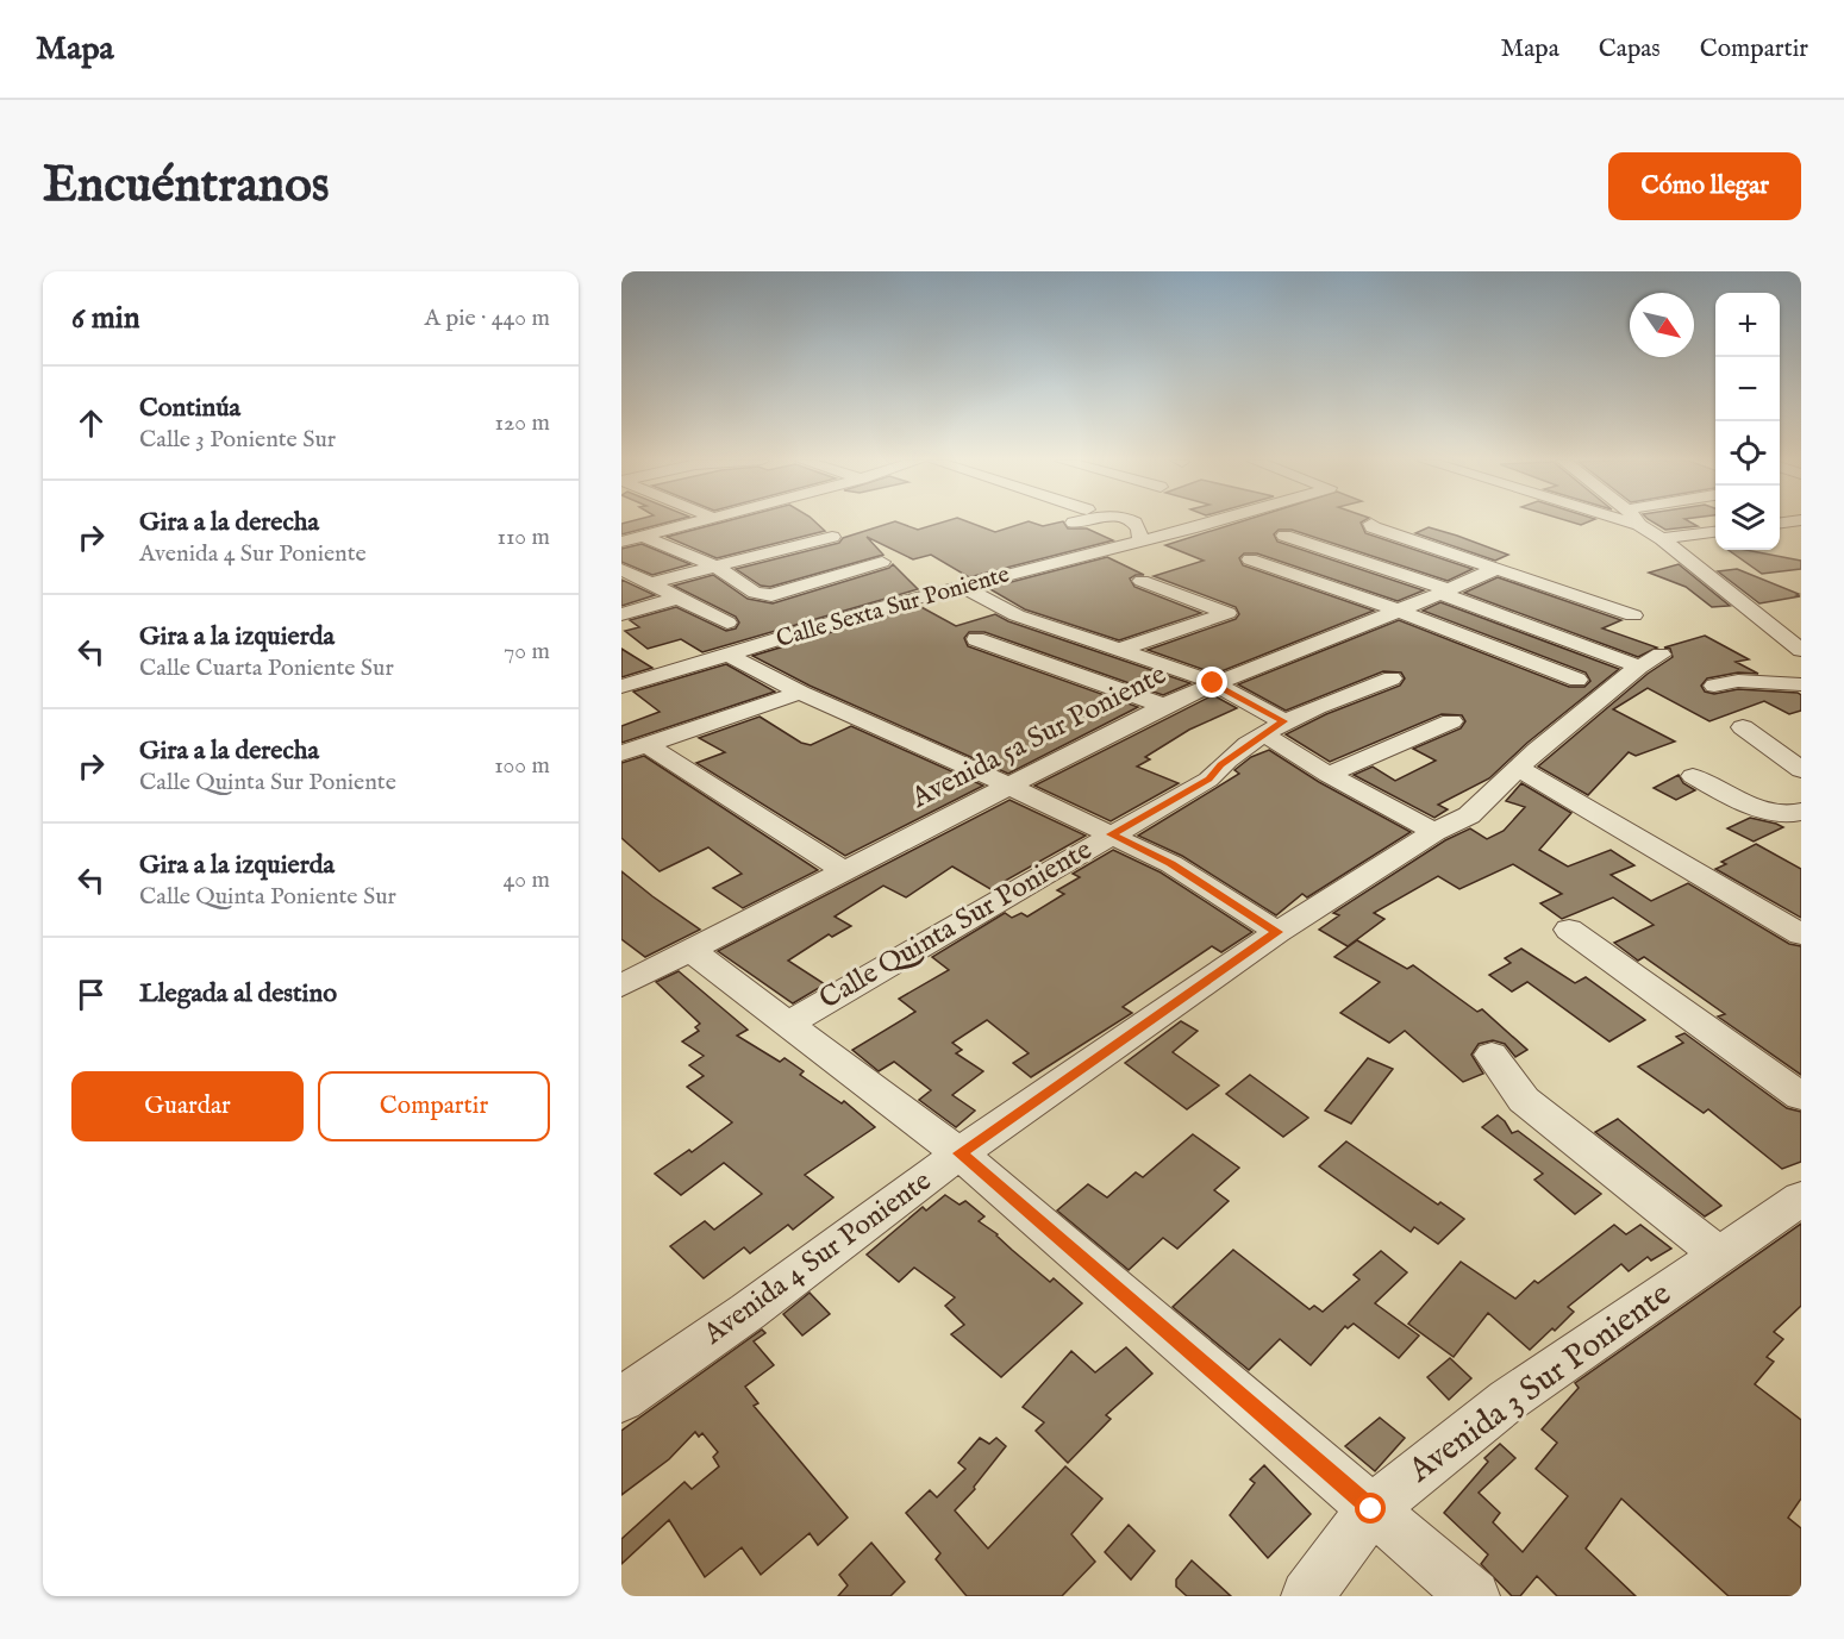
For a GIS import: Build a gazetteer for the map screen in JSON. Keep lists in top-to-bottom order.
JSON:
{
  "streets": {
    "street": [
      "Calle Sexta Sur Poniente",
      "Avenida 5a Sur Poniente",
      "Calle Quinta Sur Poniente",
      "Avenida 4 Sur Poniente",
      "Avenida 3 Sur Poniente"
    ]
  },
  "crossings": [
    ["Avenida 5a Sur Poniente", "Avenida 4 Sur Poniente"]
  ],
  "north": "bottom right",
  "page": {
    "header": "Mapa",
    "nav": ["Mapa", "Capas", "Compartir"],
    "buttons": [
      "Cómo llegar",
      ["Guardar", "Compartir"]
    ],
    "title": "Encuéntranos",
    "heading": ["6 min", "A pie · 440 m"],
    "map_buttons": ["+", "−"],
    "list": [
      ["Continúa", "Calle 3 Poniente Sur", "120 m"],
      ["Gira a la derecha", "Avenida 4 Sur Poniente", "110 m"],
      ["Gira a la izquierda", "Calle Cuarta Poniente Sur", "70 m"],
      ["Gira a la derecha", "Calle Quinta Sur Poniente", "100 m"],
      ["Gira a la izquierda", "Calle Quinta Poniente Sur", "40 m"],
      "Llegada al destino"
    ]
  }
}
